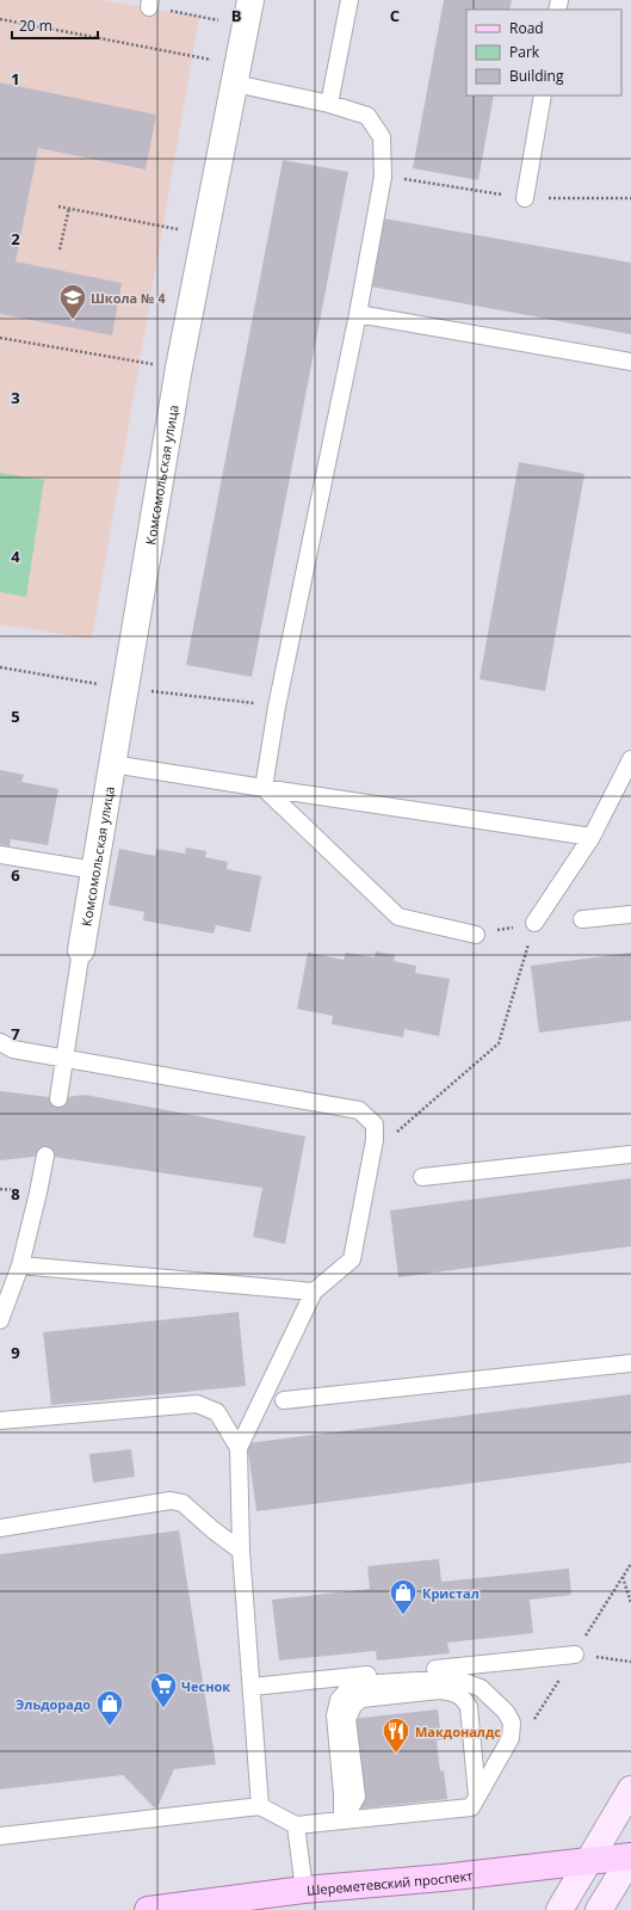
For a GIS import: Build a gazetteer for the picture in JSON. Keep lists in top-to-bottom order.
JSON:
{
  "streets": {
    "main road": ["Шереметевский проспект"],
    "street": ["Комсомольская улица"]
  },
  "places": {
    "school or university": ["Школа № 4"],
    "shop": ["Кристал", "Эльдорадо"],
    "supermarket": ["Чеснок"],
    "restaurant": ["Макдоналдс"]
  },
  "legend": ["Road", "Park", "Building"],
  "scale_bar": "20 m",
  "grid": {
    "columns": ["B", "C"],
    "rows": [
      "1",
      "2",
      "3",
      "4",
      "5",
      "6",
      "7",
      "8",
      "9"
    ]
  }
}
